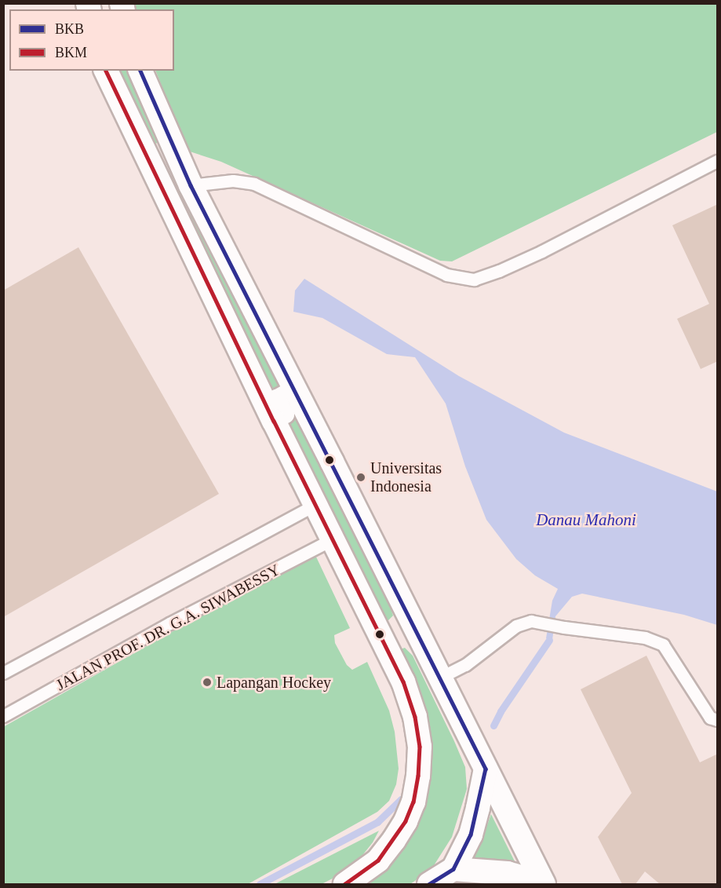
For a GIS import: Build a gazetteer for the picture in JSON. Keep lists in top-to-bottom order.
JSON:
{
  "streets": {
    "lane": ["JALAN PROF. DR. G.A. SIWABESSY"]
  },
  "water": ["Danau Mahoni"],
  "places": ["Universitas Indonesia", "Lapangan Hockey"],
  "lines": ["transit line BKB", "transit line BKM"],
  "legend": ["BKB", "BKM"]
}
